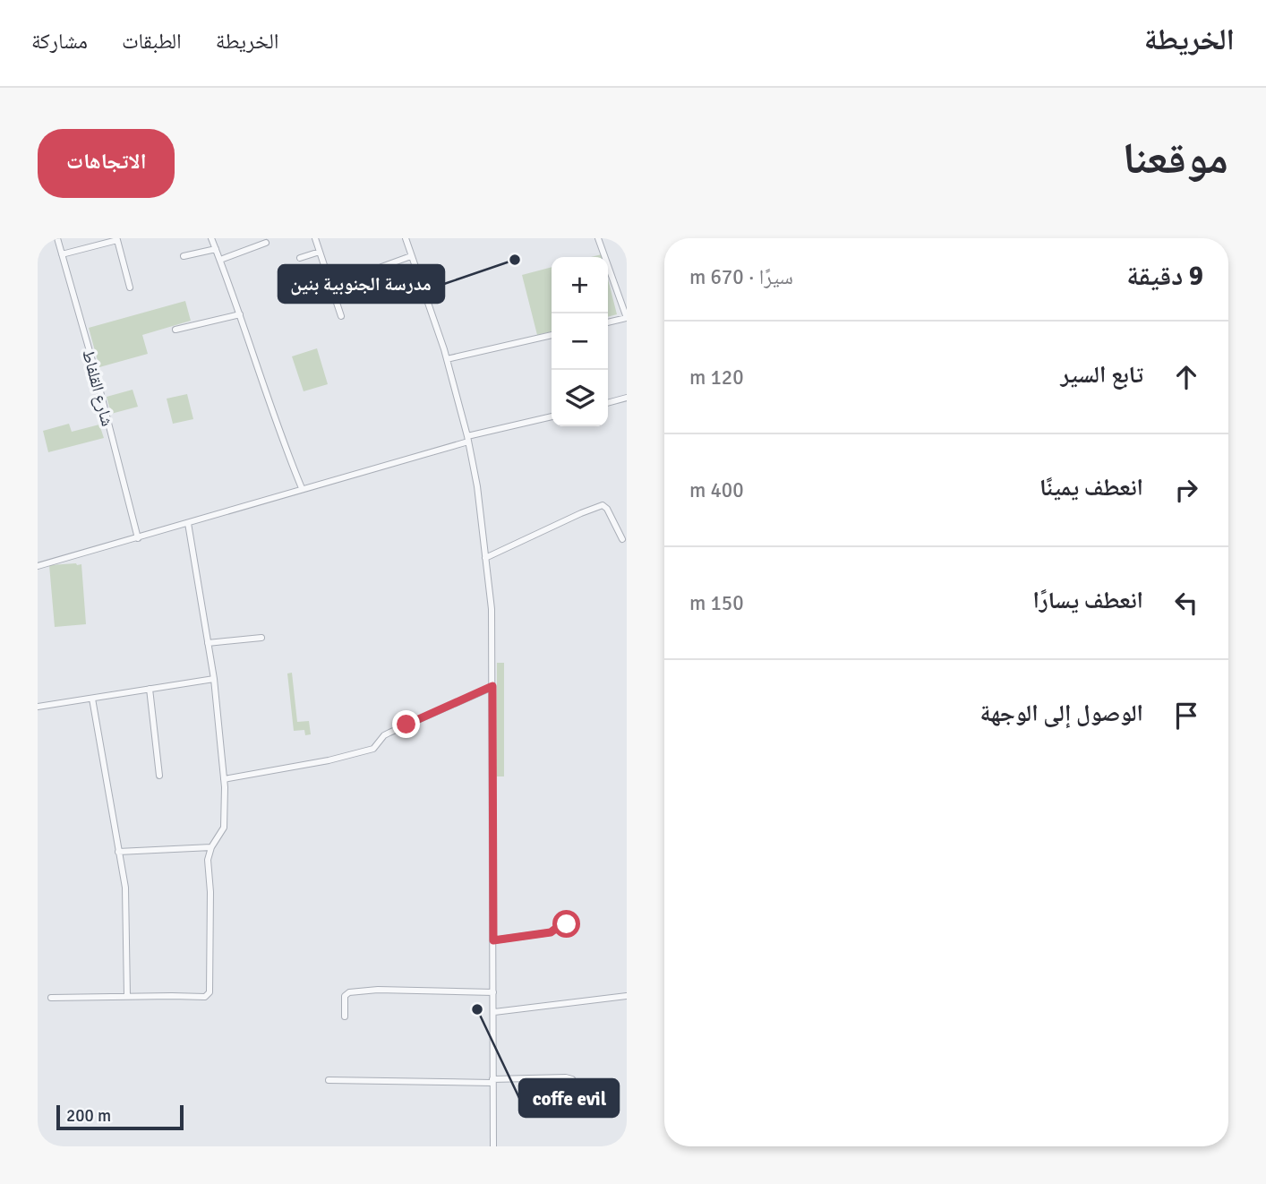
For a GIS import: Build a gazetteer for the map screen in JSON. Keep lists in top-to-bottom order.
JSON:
{
  "streets": {
    "street": ["شارع القلفاط"]
  },
  "places": ["مدرسة الجنوبية بنين", "coffe evil"],
  "scale_bar": "200 m",
  "page": {
    "header": "الخريطة",
    "nav": ["الخريطة", "الطبقات", "مشاركة"],
    "title": "موقعنا",
    "buttons": "الاتجاهات",
    "heading": ["9 دقيقة", "سيرًا · 670 m"],
    "map_buttons": ["+", "−"],
    "list": [
      ["تابع السير", "120 m"],
      ["انعطف يمينًا", "400 m"],
      ["انعطف يسارًا", "150 m"],
      "الوصول إلى الوجهة"
    ],
    "scale": "200 m"
  }
}
